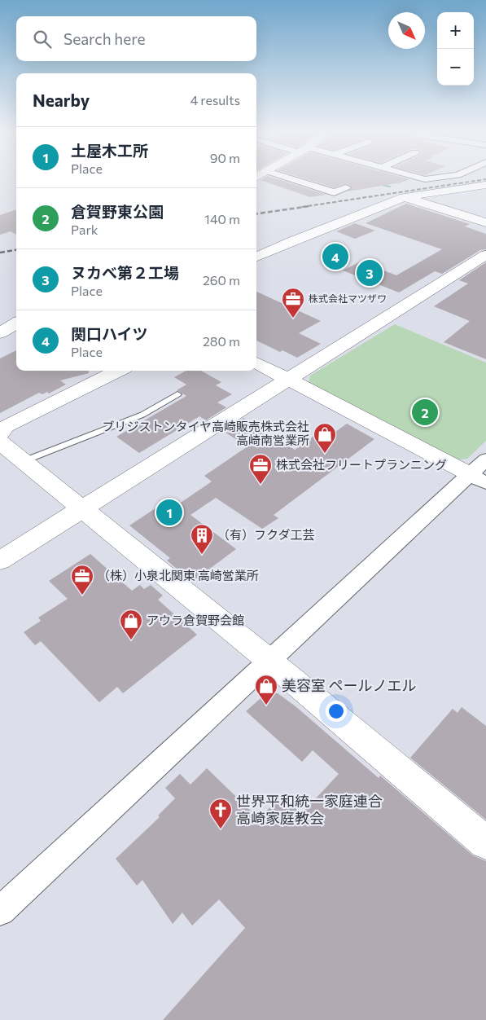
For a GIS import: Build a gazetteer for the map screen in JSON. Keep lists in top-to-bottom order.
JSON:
{
  "places": {
    "office": ["株式会社マツザワ", "株式会社フリートプランニング", "（株）小泉北関東 高崎営業所"],
    "shop": ["ブリジストンタイヤ高崎販売株式会社 高崎南営業所", "アウラ倉賀野会館", "美容室 ペールノエル"],
    "building": ["（有）フクダ工芸"],
    "church": ["世界平和統一家庭連合 高崎家庭教会"]
  },
  "north": "bottom right",
  "page": {
    "map_buttons": ["+", "−"],
    "search": "Search here",
    "heading": ["Nearby", "4 results"],
    "list": [
      {
        "mark": "1",
        "name": "土屋木工所",
        "note": "Place",
        "value": "90 m"
      },
      {
        "mark": "2",
        "name": "倉賀野東公園",
        "note": "Park",
        "value": "140 m"
      },
      {
        "mark": "3",
        "name": "ヌカべ第２工場",
        "note": "Place",
        "value": "260 m"
      },
      {
        "mark": "4",
        "name": "関口ハイツ",
        "note": "Place",
        "value": "280 m"
      }
    ],
    "pins": [
      "4",
      "3",
      "2",
      "1"
    ]
  }
}
